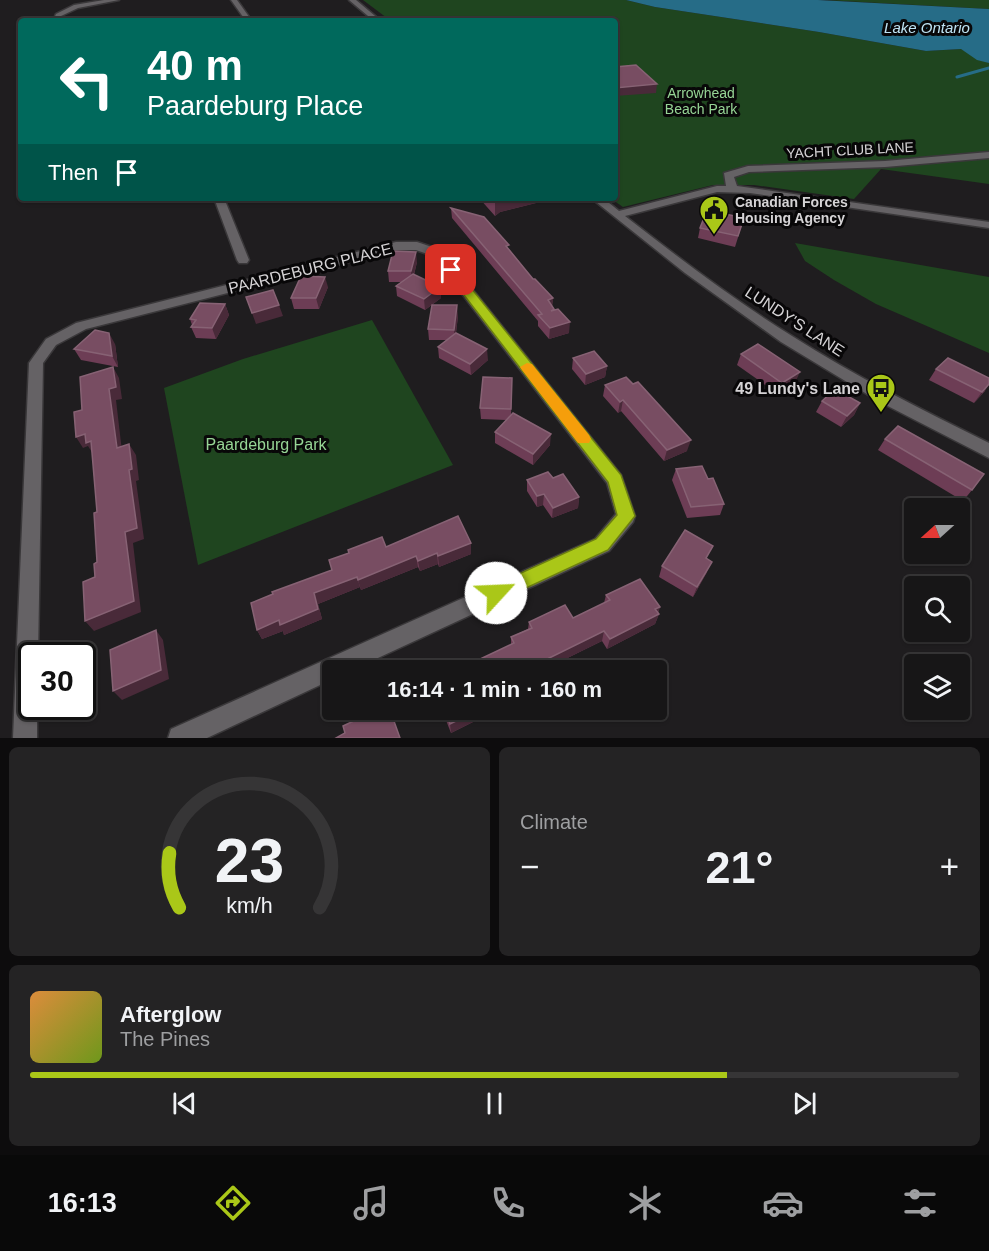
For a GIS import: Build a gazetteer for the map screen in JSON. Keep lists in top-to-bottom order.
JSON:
{
  "streets": {
    "street": ["YACHT CLUB LANE", "PAARDEBURG PLACE", "LUNDY'S LANE"]
  },
  "water": ["Lake Ontario"],
  "parks": ["Arrowhead Beach Park", "Paardeburg Park"],
  "places": {
    "public building": ["Canadian Forces Housing Agency"],
    "bus stop": ["49 Lundy's Lane"]
  },
  "north": "left",
  "page": {
    "turn": ["40 m", "Paardeburg Place"],
    "then": "Then",
    "limit": "30",
    "trip": "16:14 · 1 min · 160 m",
    "tile": "Climate",
    "heat": ["−", "21°", "+"],
    "song": ["Afterglow", "The Pines"],
    "tabs": "16:13",
    "gauge": ["23", "km/h"]
  }
}
